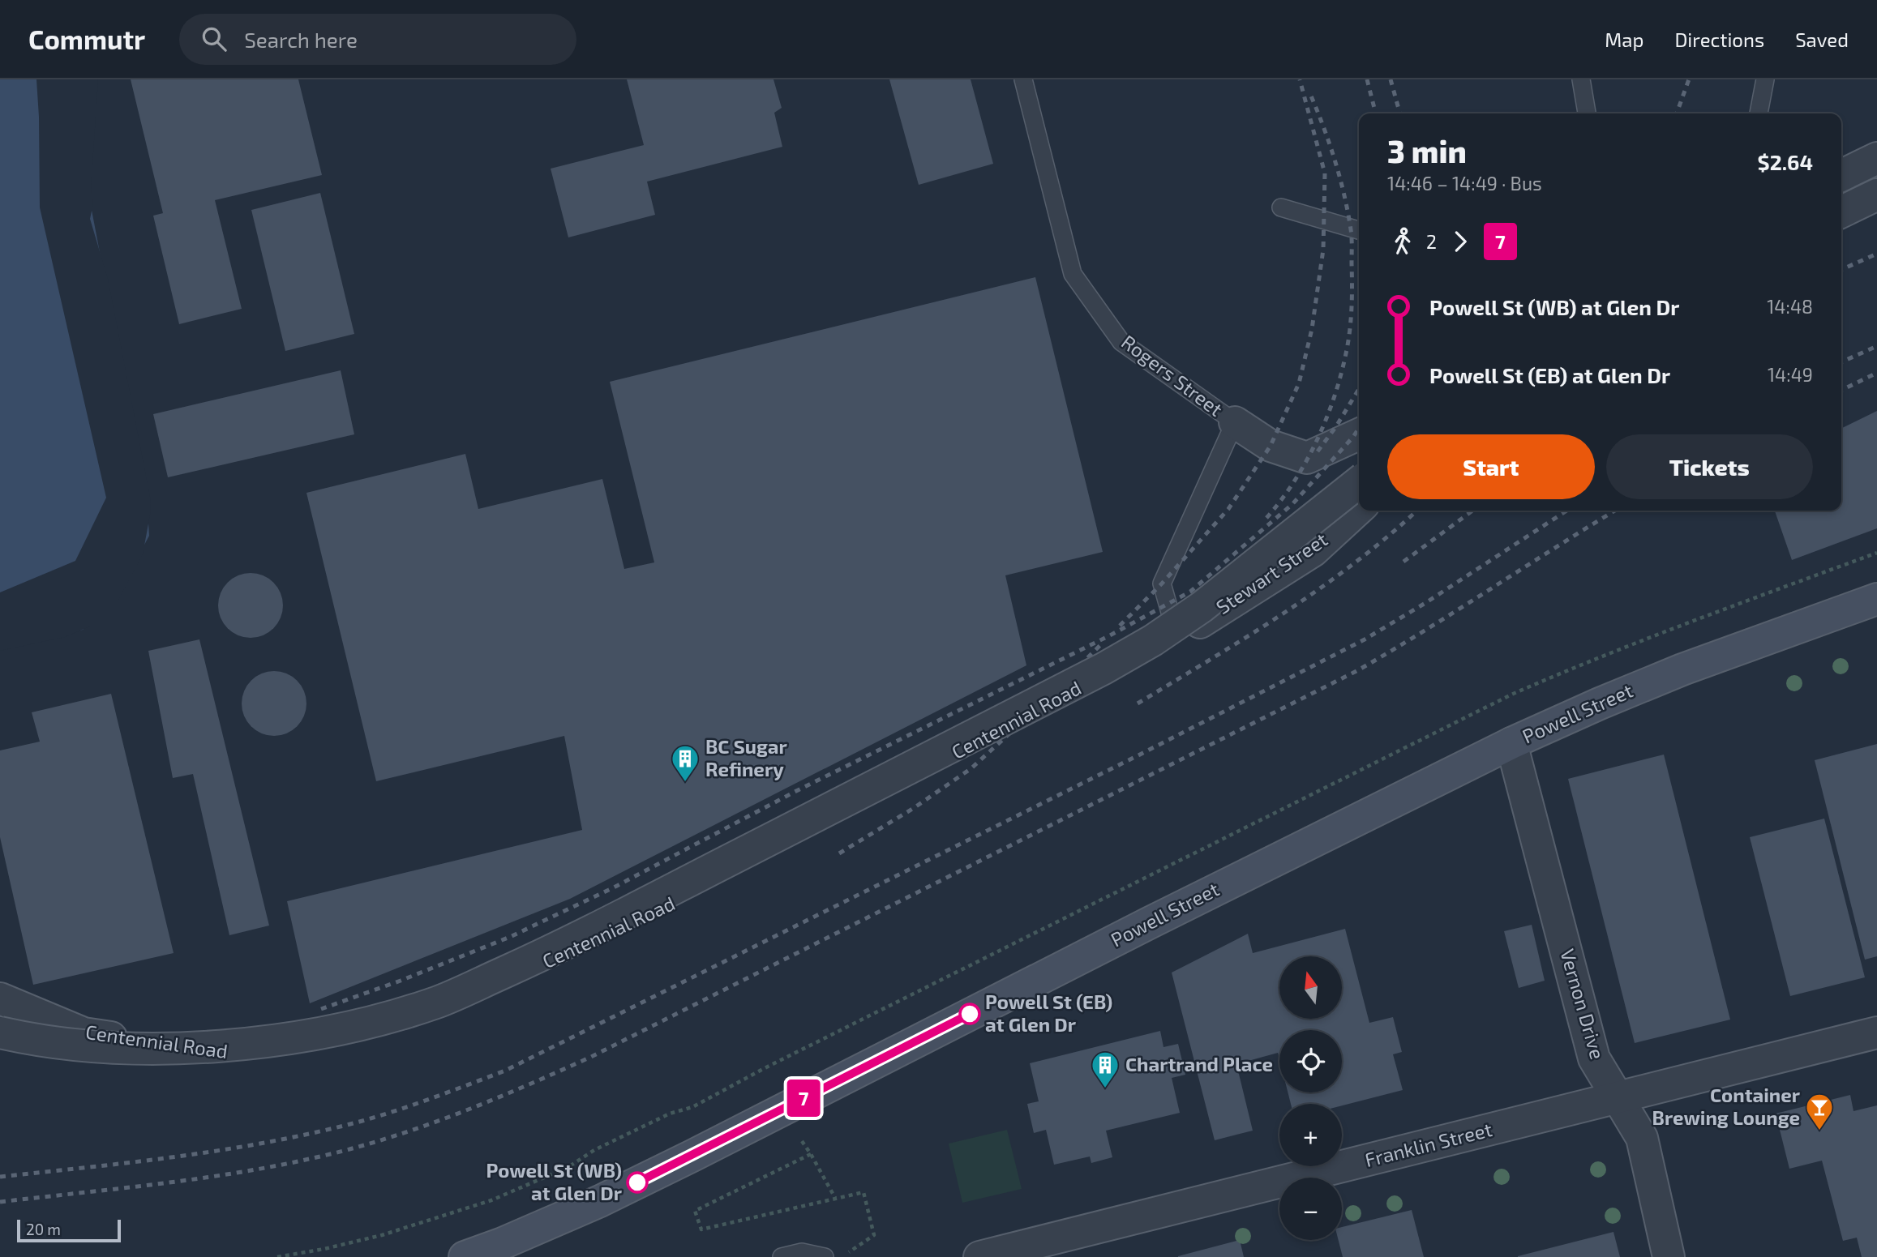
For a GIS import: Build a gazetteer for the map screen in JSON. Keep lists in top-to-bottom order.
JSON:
{
  "streets": {
    "main road": ["Powell Street"],
    "street": [
      "Stewart Street",
      "Centennial Road",
      "Vernon Drive",
      "Franklin Street"
    ],
    "lane": ["Rogers Street"]
  },
  "crossings": [
    ["Rogers Street", "Stewart Street"],
    ["Rogers Street", "Centennial Road"],
    ["Stewart Street", "Centennial Road"],
    ["Powell Street", "Vernon Drive"],
    ["Vernon Drive", "Franklin Street"]
  ],
  "places": {
    "building": ["BC Sugar Refinery", "Chartrand Place"],
    "other": ["Powell St (EB) at Glen Dr", "Powell St (WB) at Glen Dr"],
    "bar": ["Container Brewing Lounge"]
  },
  "lines": ["bus line 7"],
  "scale_bar": "20 m",
  "north": "top",
  "page": {
    "header": "Commutr",
    "search": "Search here",
    "nav": ["Map", "Directions", "Saved"],
    "on_map": "7",
    "heading": ["3 min", "14:46 – 14:49 · Bus", "$2.64"],
    "legs": ["2", "7"],
    "list": [
      {
        "name": "Powell St (WB) at Glen Dr",
        "value": "14:48"
      },
      {
        "name": "Powell St (EB) at Glen Dr",
        "value": "14:49"
      }
    ],
    "buttons": ["Start", "Tickets"],
    "map_buttons": ["+", "−"],
    "scale": "20 m"
  }
}
